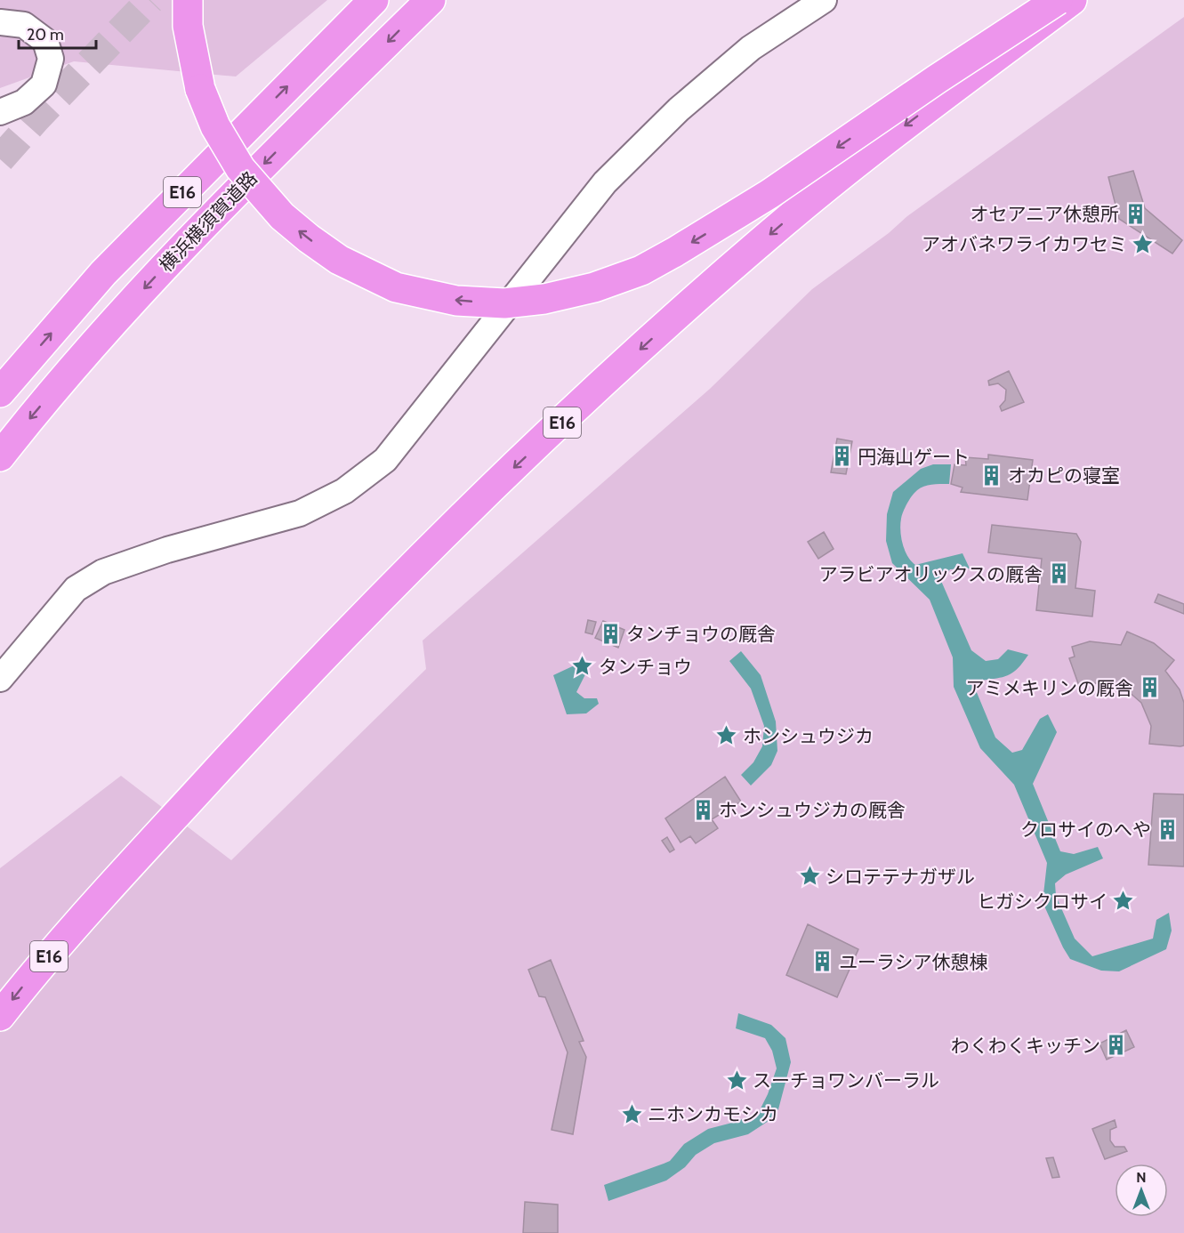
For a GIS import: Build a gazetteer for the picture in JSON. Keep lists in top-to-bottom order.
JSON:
{
  "streets": {
    "highway": ["E16", "横浜横須賀道路"]
  },
  "places": {
    "building": [
      "オセアニア休憩所",
      "円海山ゲート",
      "オカピの寝室",
      "アラビアオリックスの厩舎",
      "タンチョウの厩舎",
      "アミメキリンの厩舎",
      "ホンシュウジカの厩舎",
      "クロサイのへや",
      "ユーラシア休憩棟",
      "わくわくキッチン"
    ],
    "place": [
      "アオバネワライカワセミ",
      "タンチョウ",
      "ホンシュウジカ",
      "シロテテナガザル",
      "ヒガシクロサイ",
      "スーチョワンバーラル",
      "ニホンカモシカ"
    ]
  },
  "scale_bar": "20 m",
  "north": "top"
}
